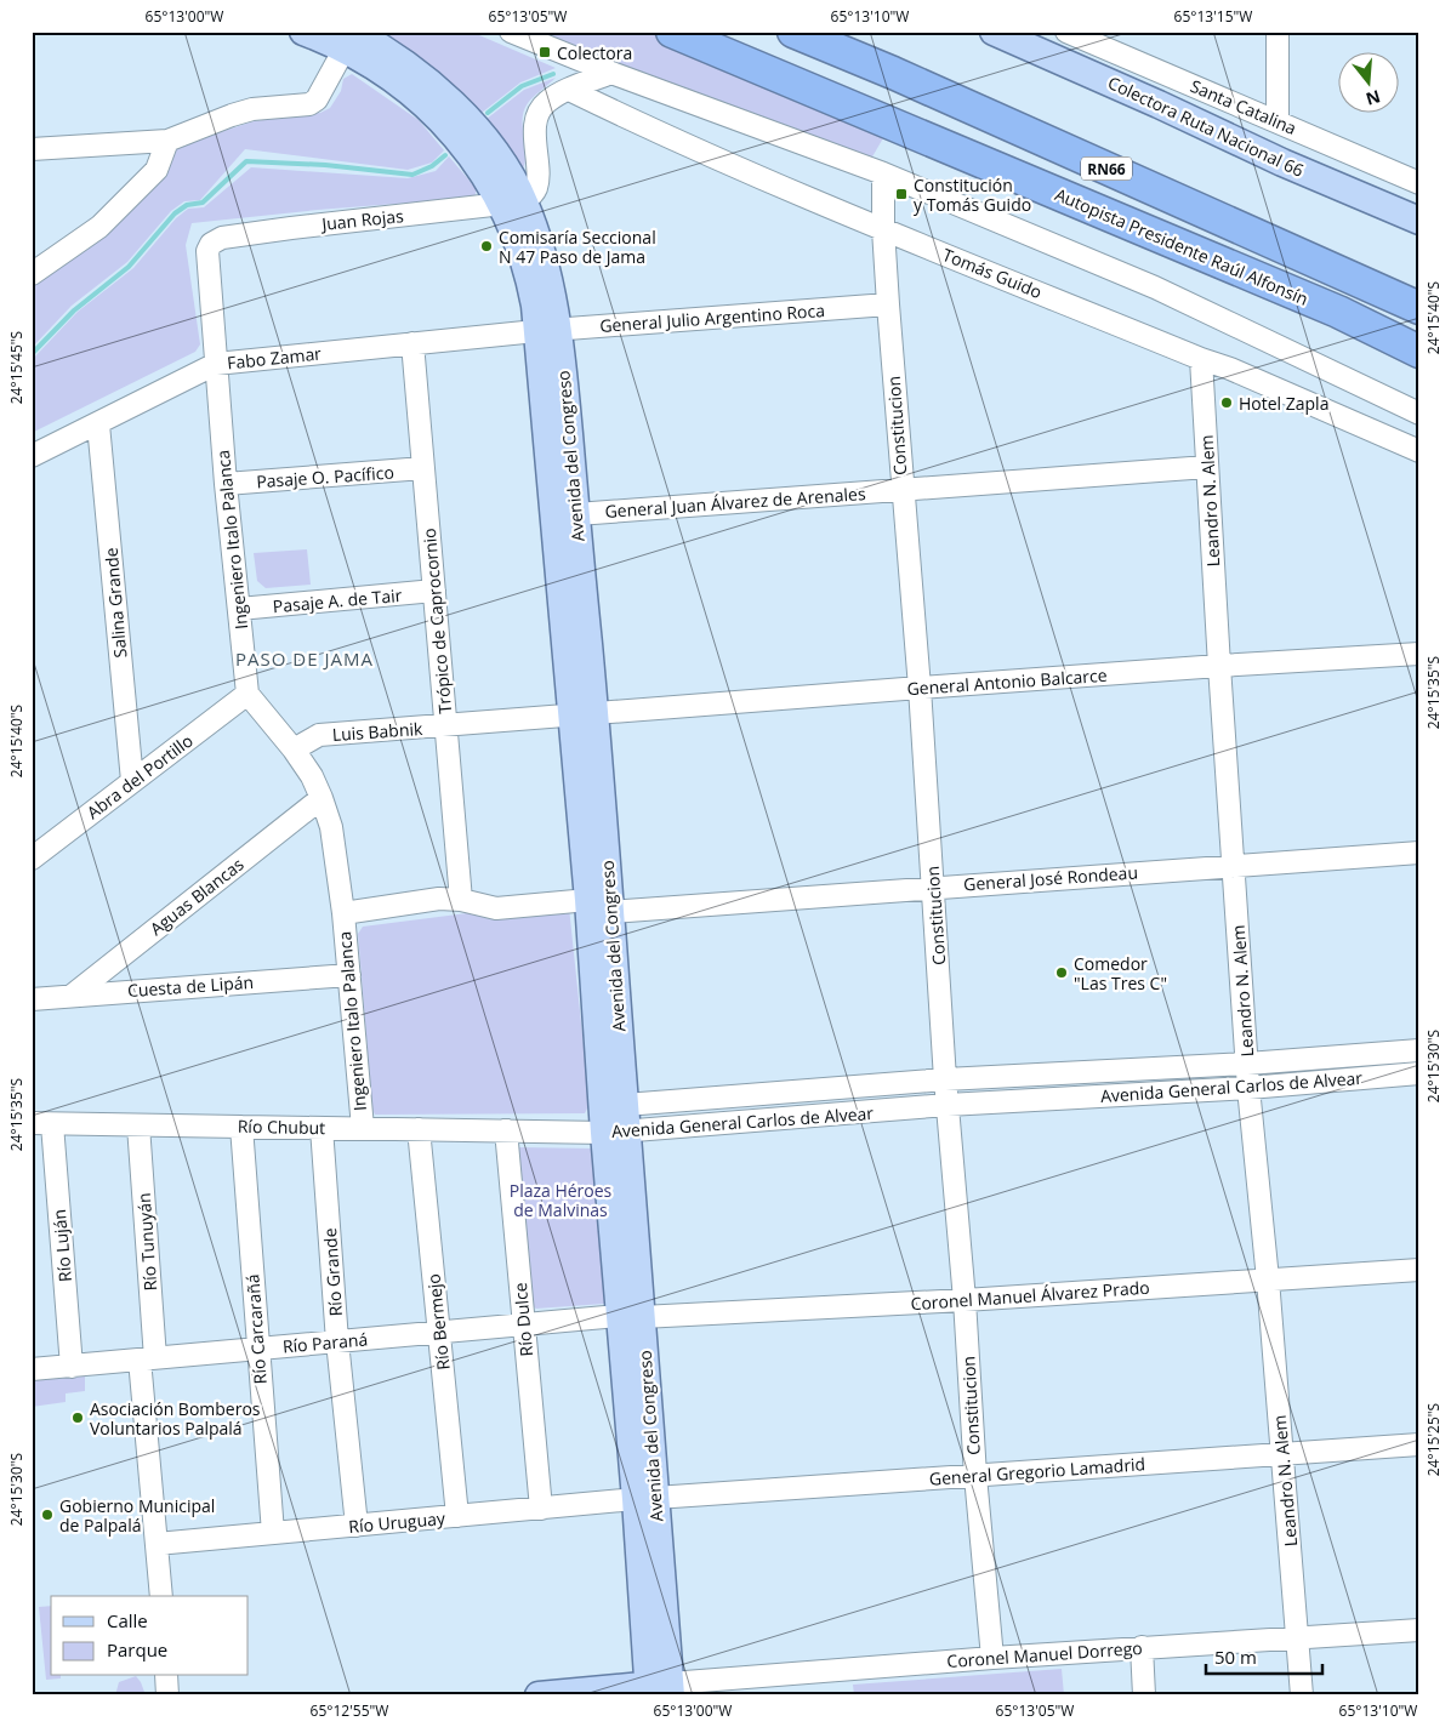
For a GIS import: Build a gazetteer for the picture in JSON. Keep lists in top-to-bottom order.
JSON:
{
  "streets": {
    "highway": ["RN66", "Autopista Presidente Raúl Alfonsín"],
    "main road": ["Colectora Ruta Nacional 66", "Avenida del Congreso"],
    "street": [
      "Santa Catalina",
      "Juan Rojas",
      "Tomás Guido",
      "General Julio Argentino Roca",
      "Fabo Zamar",
      "Constitucion",
      "Pasaje O. Pacífico",
      "Leandro N. Alem",
      "General Juan Álvarez de Arenales",
      "Ingeniero Italo Palanca",
      "Pasaje A. de Tair",
      "Salina Grande",
      "Trópico de Caprocornio",
      "General Antonio Balcarce",
      "Luis Babnik",
      "Abra del Portillo",
      "General José Rondeau",
      "Aguas Blancas",
      "Cuesta de Lipán",
      "Avenida General Carlos de Alvear",
      "Río Chubut",
      "Río Tunuyán",
      "Río Luján",
      "Río Grande",
      "Coronel Manuel Álvarez Prado",
      "Río Dulce",
      "Río Bermejo",
      "Río Carcarañá",
      "Río Paraná",
      "General Gregorio Lamadrid",
      "Río Uruguay",
      "Coronel Manuel Dorrego"
    ]
  },
  "crossings": [
    ["Juan Rojas", "Avenida del Congreso"],
    ["Juan Rojas", "Ingeniero Italo Palanca"],
    ["Tomás Guido", "Constitucion"],
    ["Tomás Guido", "Leandro N. Alem"],
    ["General Julio Argentino Roca", "Fabo Zamar"],
    ["General Julio Argentino Roca", "Constitucion"],
    ["General Julio Argentino Roca", "Avenida del Congreso"],
    ["Fabo Zamar", "Avenida del Congreso"],
    ["Fabo Zamar", "Ingeniero Italo Palanca"],
    ["Fabo Zamar", "Salina Grande"],
    ["Fabo Zamar", "Trópico de Caprocornio"],
    ["Constitucion", "General Juan Álvarez de Arenales"],
    ["Constitucion", "General Antonio Balcarce"],
    ["Constitucion", "General José Rondeau"],
    ["Constitucion", "Avenida General Carlos de Alvear"],
    ["Constitucion", "Coronel Manuel Álvarez Prado"],
    ["Constitucion", "General Gregorio Lamadrid"],
    ["Constitucion", "Coronel Manuel Dorrego"],
    ["Avenida del Congreso", "General Juan Álvarez de Arenales"],
    ["Avenida del Congreso", "General Antonio Balcarce"],
    ["Avenida del Congreso", "Luis Babnik"],
    ["Avenida del Congreso", "General José Rondeau"],
    ["Avenida del Congreso", "Avenida General Carlos de Alvear"],
    ["Avenida del Congreso", "Río Chubut"],
    ["Avenida del Congreso", "Coronel Manuel Álvarez Prado"],
    ["Avenida del Congreso", "Río Paraná"],
    ["Avenida del Congreso", "General Gregorio Lamadrid"],
    ["Avenida del Congreso", "Río Uruguay"],
    ["Avenida del Congreso", "Coronel Manuel Dorrego"],
    ["Pasaje O. Pacífico", "Ingeniero Italo Palanca"],
    ["Pasaje O. Pacífico", "Trópico de Caprocornio"],
    ["Leandro N. Alem", "General Juan Álvarez de Arenales"],
    ["Leandro N. Alem", "General Antonio Balcarce"],
    ["Leandro N. Alem", "General José Rondeau"],
    ["Leandro N. Alem", "Avenida General Carlos de Alvear"],
    ["Leandro N. Alem", "Coronel Manuel Álvarez Prado"],
    ["Leandro N. Alem", "General Gregorio Lamadrid"],
    ["Leandro N. Alem", "Coronel Manuel Dorrego"],
    ["Ingeniero Italo Palanca", "Pasaje A. de Tair"],
    ["Ingeniero Italo Palanca", "Luis Babnik"],
    ["Ingeniero Italo Palanca", "Abra del Portillo"],
    ["Ingeniero Italo Palanca", "General José Rondeau"],
    ["Ingeniero Italo Palanca", "Aguas Blancas"],
    ["Ingeniero Italo Palanca", "Cuesta de Lipán"],
    ["Ingeniero Italo Palanca", "Río Chubut"],
    ["Pasaje A. de Tair", "Trópico de Caprocornio"],
    ["Salina Grande", "Abra del Portillo"],
    ["Trópico de Caprocornio", "Luis Babnik"],
    ["Trópico de Caprocornio", "General José Rondeau"],
    ["General Antonio Balcarce", "Luis Babnik"],
    ["Aguas Blancas", "Cuesta de Lipán"],
    ["Avenida General Carlos de Alvear", "Río Chubut"],
    ["Río Chubut", "Río Tunuyán"],
    ["Río Chubut", "Río Luján"],
    ["Río Chubut", "Río Grande"],
    ["Río Chubut", "Río Dulce"],
    ["Río Chubut", "Río Bermejo"],
    ["Río Chubut", "Río Carcarañá"],
    ["Río Tunuyán", "Río Paraná"],
    ["Río Tunuyán", "Río Uruguay"],
    ["Río Luján", "Río Paraná"],
    ["Río Grande", "Río Paraná"],
    ["Río Grande", "Río Uruguay"],
    ["Coronel Manuel Álvarez Prado", "Río Paraná"],
    ["Río Dulce", "Río Paraná"],
    ["Río Dulce", "Río Uruguay"],
    ["Río Bermejo", "Río Paraná"],
    ["Río Bermejo", "Río Uruguay"],
    ["Río Carcarañá", "Río Paraná"],
    ["Río Carcarañá", "Río Uruguay"],
    ["General Gregorio Lamadrid", "Río Uruguay"]
  ],
  "districts": ["PASO DE JAMA"],
  "parks": ["Plaza Héroes de Malvinas"],
  "places": {
    "transit": ["Colectora", "Constitución y Tomás Guido"],
    "other": [
      "Comisaría Seccional N 47 Paso de Jama",
      "Hotel Zapla",
      "Comedor \"Las Tres C\"",
      "Asociación Bomberos Voluntarios Palpalá",
      "Gobierno Municipal de Palpalá"
    ]
  },
  "legend": ["Calle", "Parque"],
  "scale_bar": "50 m",
  "north": "bottom",
  "coordinates": [
    "65°13'00\"W",
    "65°13'05\"W",
    "65°13'10\"W",
    "65°13'15\"W",
    "24°15'40\"S",
    "24°15'45\"S",
    "24°15'35\"S",
    "24°15'30\"S",
    "24°15'25\"S",
    "65°12'55\"W"
  ]
}
